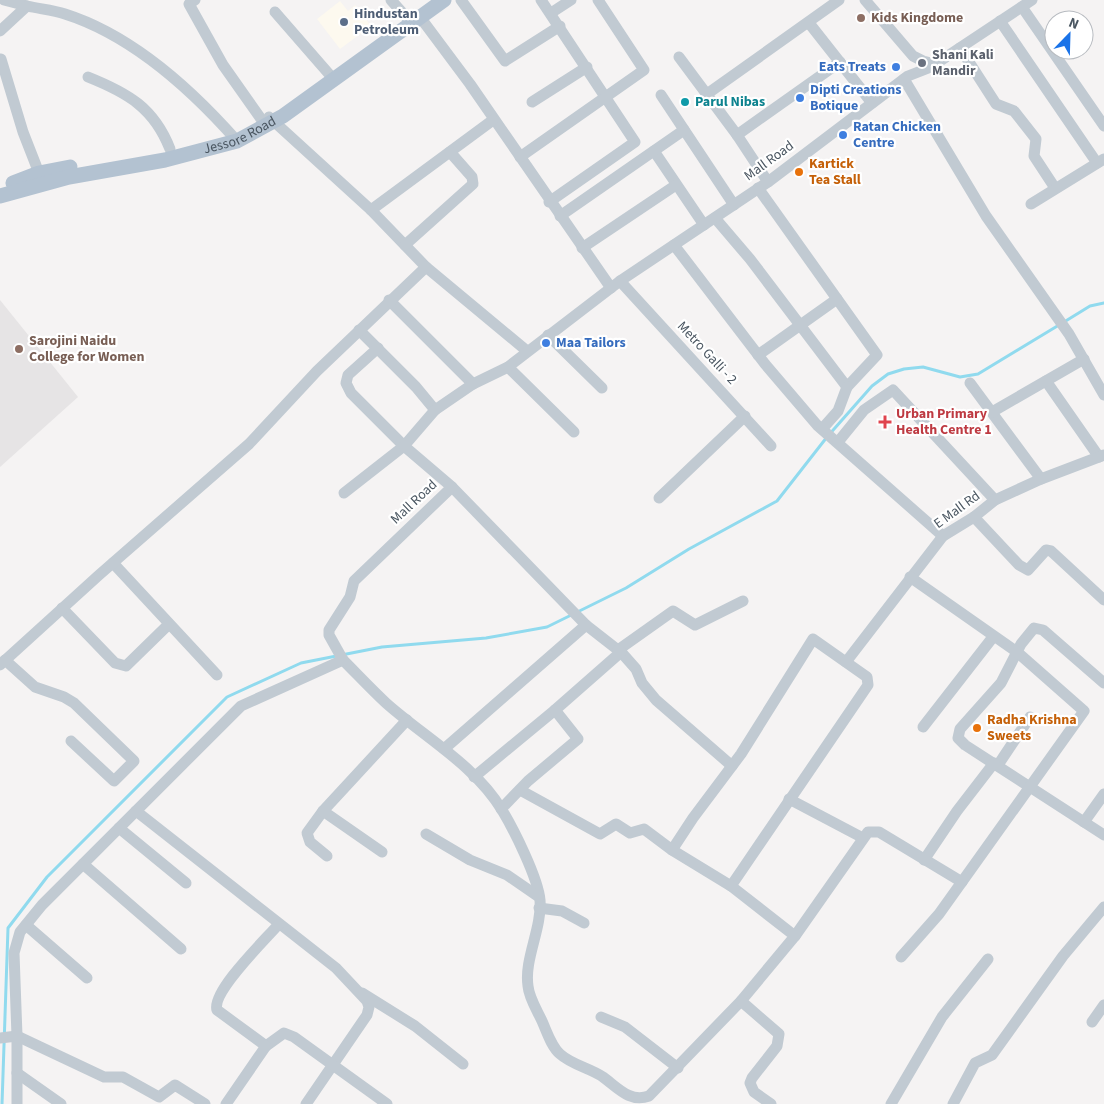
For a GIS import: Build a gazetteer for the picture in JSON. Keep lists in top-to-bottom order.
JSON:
{
  "streets": {
    "main road": ["Jessore Road"],
    "street": ["Mall Road", "Metro Galli - 2", "E Mall Rd"]
  },
  "crossings": [
    ["Mall Road", "Metro Galli - 2"]
  ],
  "places": {
    "other": [
      "Kids Kingdome",
      "Hindustan Petroleum",
      "Shani Kali Mandir",
      "Eats Treats",
      "Dipti Creations Botique",
      "Parul Nibas",
      "Ratan Chicken Centre",
      "Kartick Tea Stall",
      "Maa Tailors",
      "Sarojini Naidu College for Women",
      "Radha Krishna Sweets"
    ],
    "health": ["Urban Primary Health Centre 1"]
  },
  "north": "top right"
}
